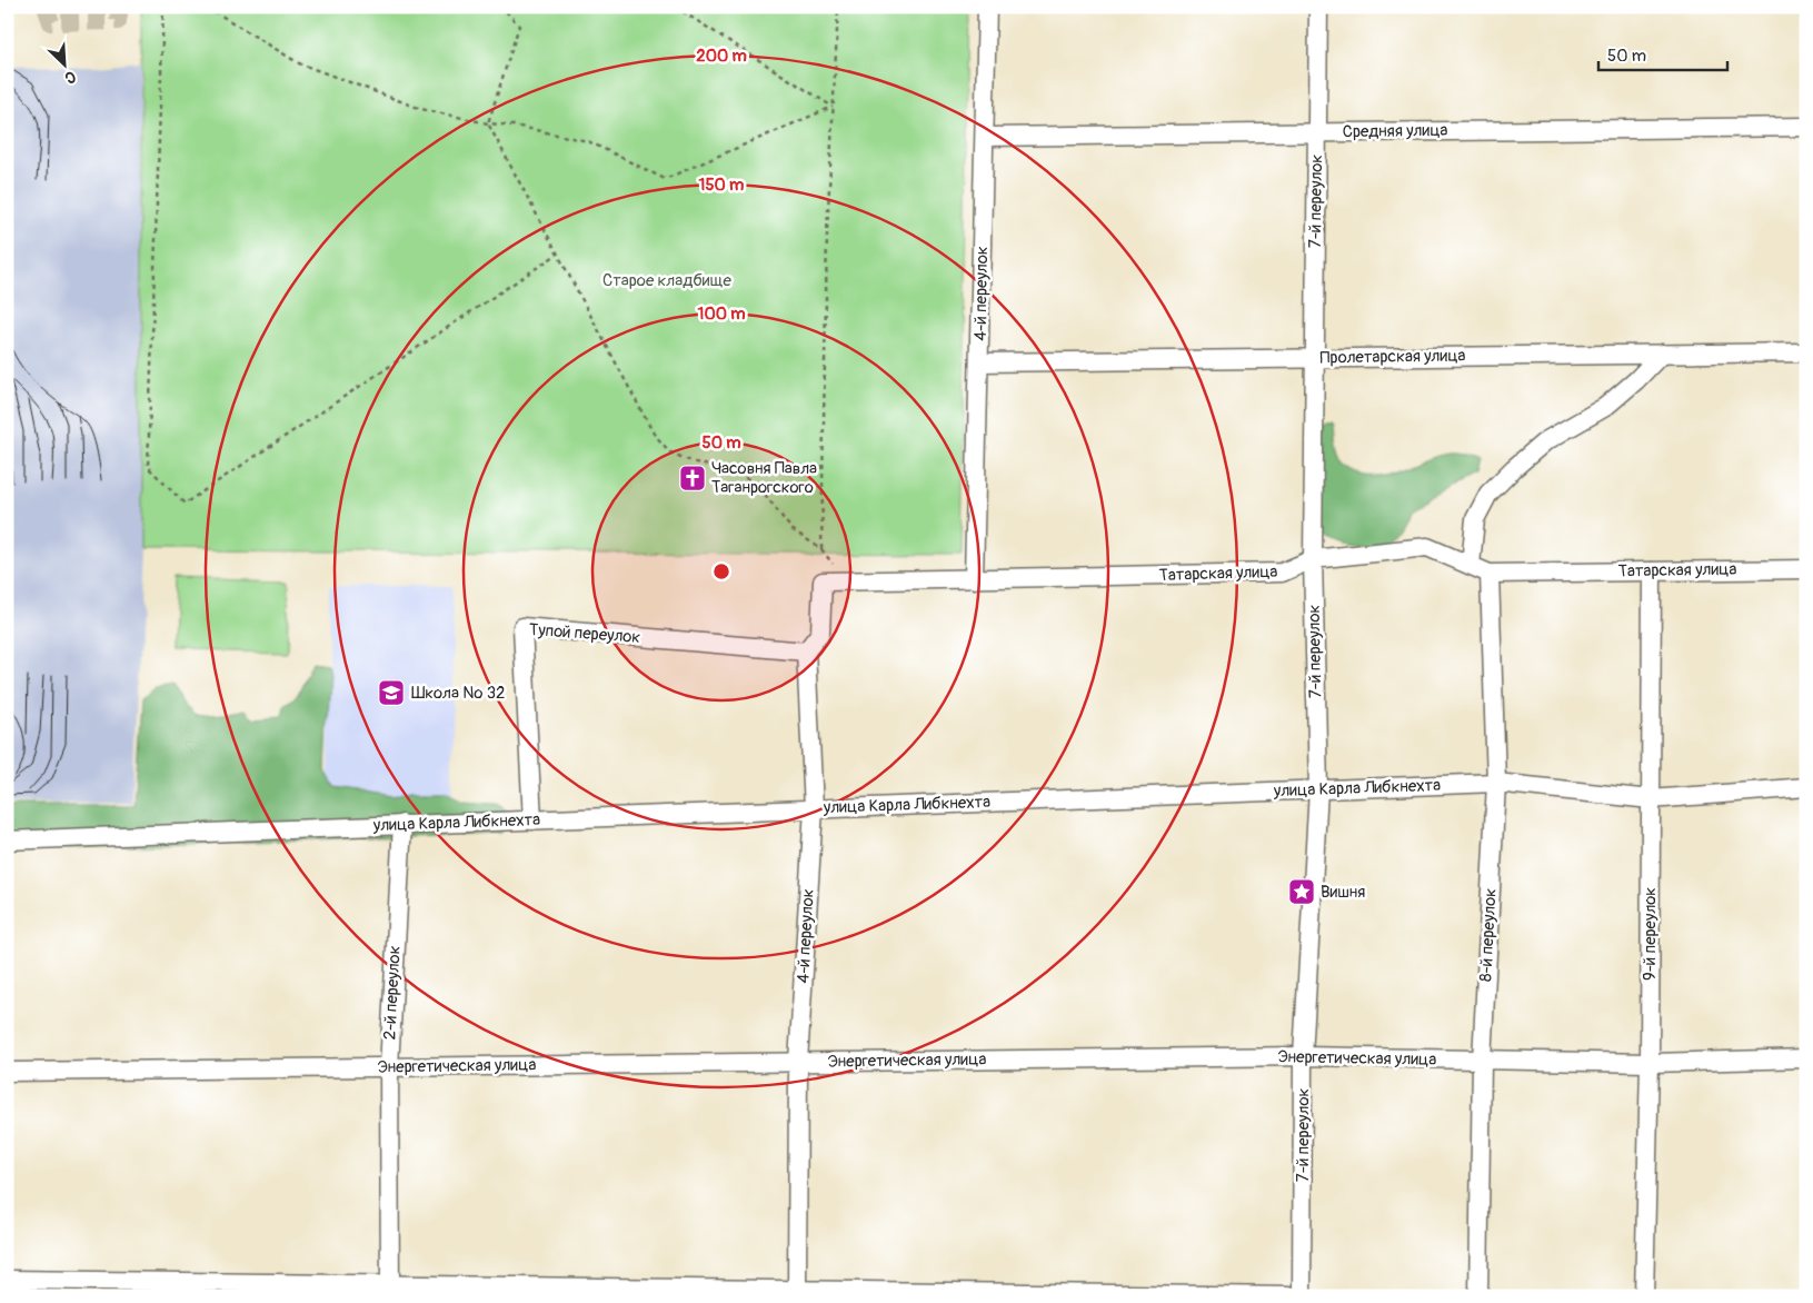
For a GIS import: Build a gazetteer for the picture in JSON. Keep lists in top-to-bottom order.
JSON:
{
  "streets": {
    "street": [
      "Средняя улица",
      "7-й переулок",
      "4-й переулок",
      "Пролетарская улица",
      "Татарская улица",
      "Тупой переулок",
      "улица Карла Либкнехта",
      "9-й переулок",
      "8-й переулок",
      "2-й переулок",
      "Энергетическая улица"
    ]
  },
  "crossings": [
    ["Средняя улица", "7-й переулок"],
    ["Средняя улица", "4-й переулок"],
    ["7-й переулок", "Пролетарская улица"],
    ["7-й переулок", "Татарская улица"],
    ["7-й переулок", "улица Карла Либкнехта"],
    ["7-й переулок", "Энергетическая улица"],
    ["4-й переулок", "Пролетарская улица"],
    ["4-й переулок", "Татарская улица"],
    ["4-й переулок", "Тупой переулок"],
    ["4-й переулок", "улица Карла Либкнехта"],
    ["4-й переулок", "Энергетическая улица"],
    ["Татарская улица", "9-й переулок"],
    ["Татарская улица", "8-й переулок"],
    ["Тупой переулок", "улица Карла Либкнехта"],
    ["улица Карла Либкнехта", "9-й переулок"],
    ["улица Карла Либкнехта", "8-й переулок"],
    ["улица Карла Либкнехта", "2-й переулок"],
    ["9-й переулок", "Энергетическая улица"],
    ["8-й переулок", "Энергетическая улица"],
    ["2-й переулок", "Энергетическая улица"]
  ],
  "parks": ["Старое кладбище"],
  "places": {
    "church": ["Часовня Павла Таганрогского"],
    "school or university": ["Школа № 32"],
    "place": ["Вишня"]
  },
  "scale_bar": "50 m",
  "north": "bottom right",
  "rings": [
    "200 m",
    "150 m",
    "100 m",
    "50 m"
  ]
}
